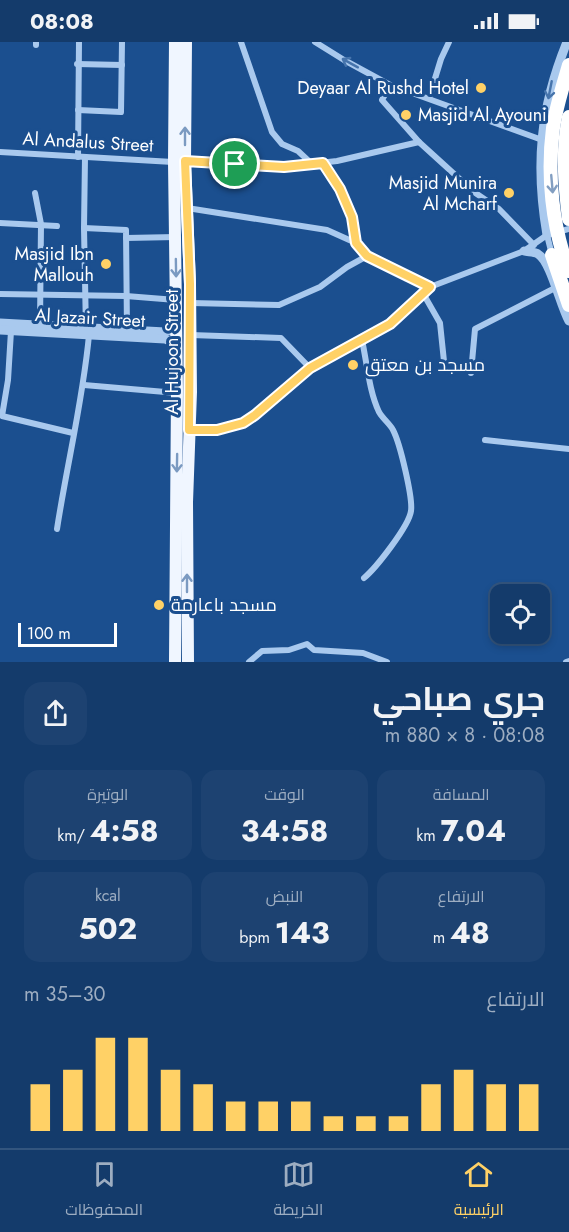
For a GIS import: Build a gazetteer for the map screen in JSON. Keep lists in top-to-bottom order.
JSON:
{
  "streets": {
    "main road": ["Al Hujoon Street"],
    "street": ["Al Andalus Street", "Al Jazair Street"]
  },
  "crossings": [
    ["Al Andalus Street", "Al Hujoon Street"],
    ["Al Jazair Street", "Al Hujoon Street"]
  ],
  "places": [
    "Deyaar Al Rushd Hotel",
    "Masjid Al Ayouni",
    "Masjid Munira Al Mcharf",
    "Masjid Ibn Mallouh",
    "مسجد بن معتق",
    "مسجد باعارمة"
  ],
  "scale_bar": "100 m",
  "page": {
    "status": "08:08",
    "scale": "100 m",
    "heading": ["جري صباحي", "08:08 · 8 × 880 m"],
    "stats": [
      ["المسافة", "7.04 km"],
      ["الوقت", "34:58"],
      ["الوتيرة", "4:58 /km"],
      ["الارتفاع", "48 m"],
      ["النبض", "143 bpm"],
      ["kcal", "502"]
    ],
    "chart": ["الارتفاع", "30–35 m"],
    "tabs": ["الرئيسية", "الخريطة", "المحفوظات"]
  }
}
